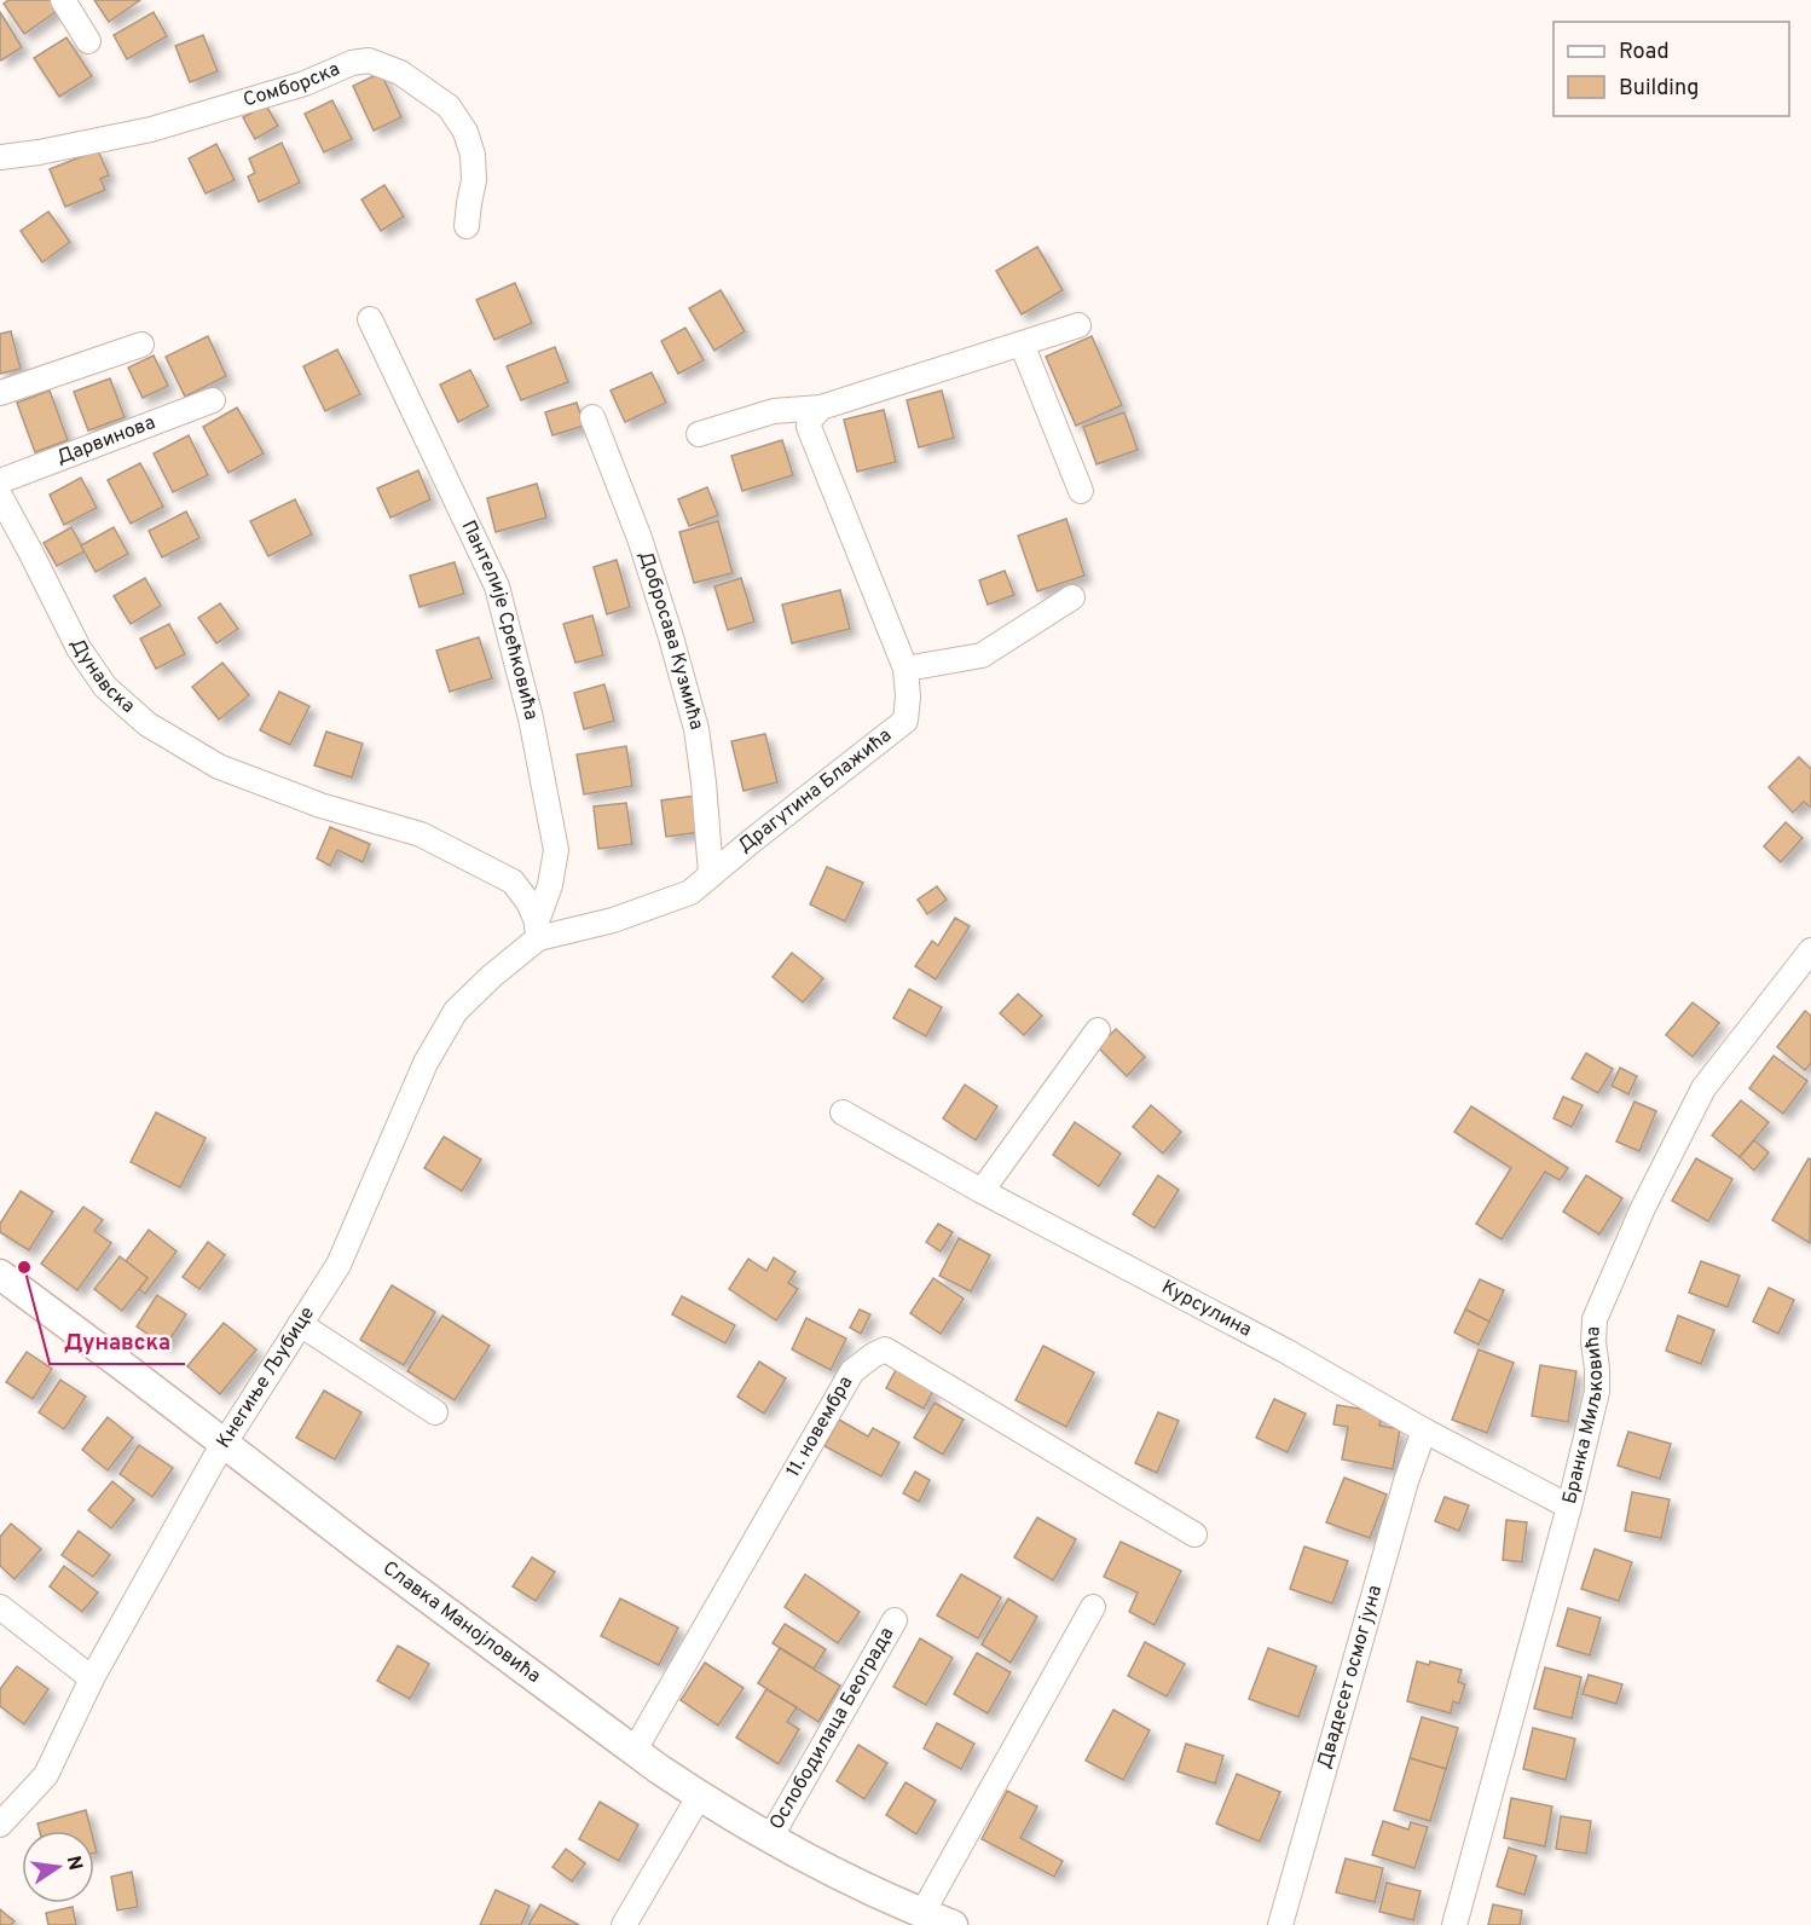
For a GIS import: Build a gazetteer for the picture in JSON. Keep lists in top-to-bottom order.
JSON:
{
  "streets": {
    "main road": ["Славка Манојловића"],
    "street": [
      "Сомборска",
      "Дарвинова",
      "Пантелије Срећковића",
      "Добросава Кузмића",
      "Дунавска",
      "Драгутина Блажића",
      "Курсулина",
      "Кнегиње Љубице",
      "Бранка Миљковића",
      "11. новембра",
      "Двадесет осмог јуна",
      "Ослободилаца Београда"
    ]
  },
  "crossings": [
    ["Пантелије Срећковића", "Дунавска"],
    ["Пантелије Срећковића", "Драгутина Блажића"],
    ["Пантелије Срећковића", "Кнегиње Љубице"],
    ["Добросава Кузмића", "Драгутина Блажића"],
    ["Дунавска", "Драгутина Блажића"],
    ["Дунавска", "Кнегиње Љубице"],
    ["Драгутина Блажића", "Кнегиње Љубице"],
    ["Курсулина", "Бранка Миљковића"],
    ["Курсулина", "Двадесет осмог јуна"],
    ["Кнегиње Љубице", "Славка Манојловића"],
    ["11. новембра", "Славка Манојловића"],
    ["Славка Манојловића", "Ослободилаца Београда"]
  ],
  "places": ["Дунавска"],
  "legend": ["Road", "Building"],
  "north": "right"
}
